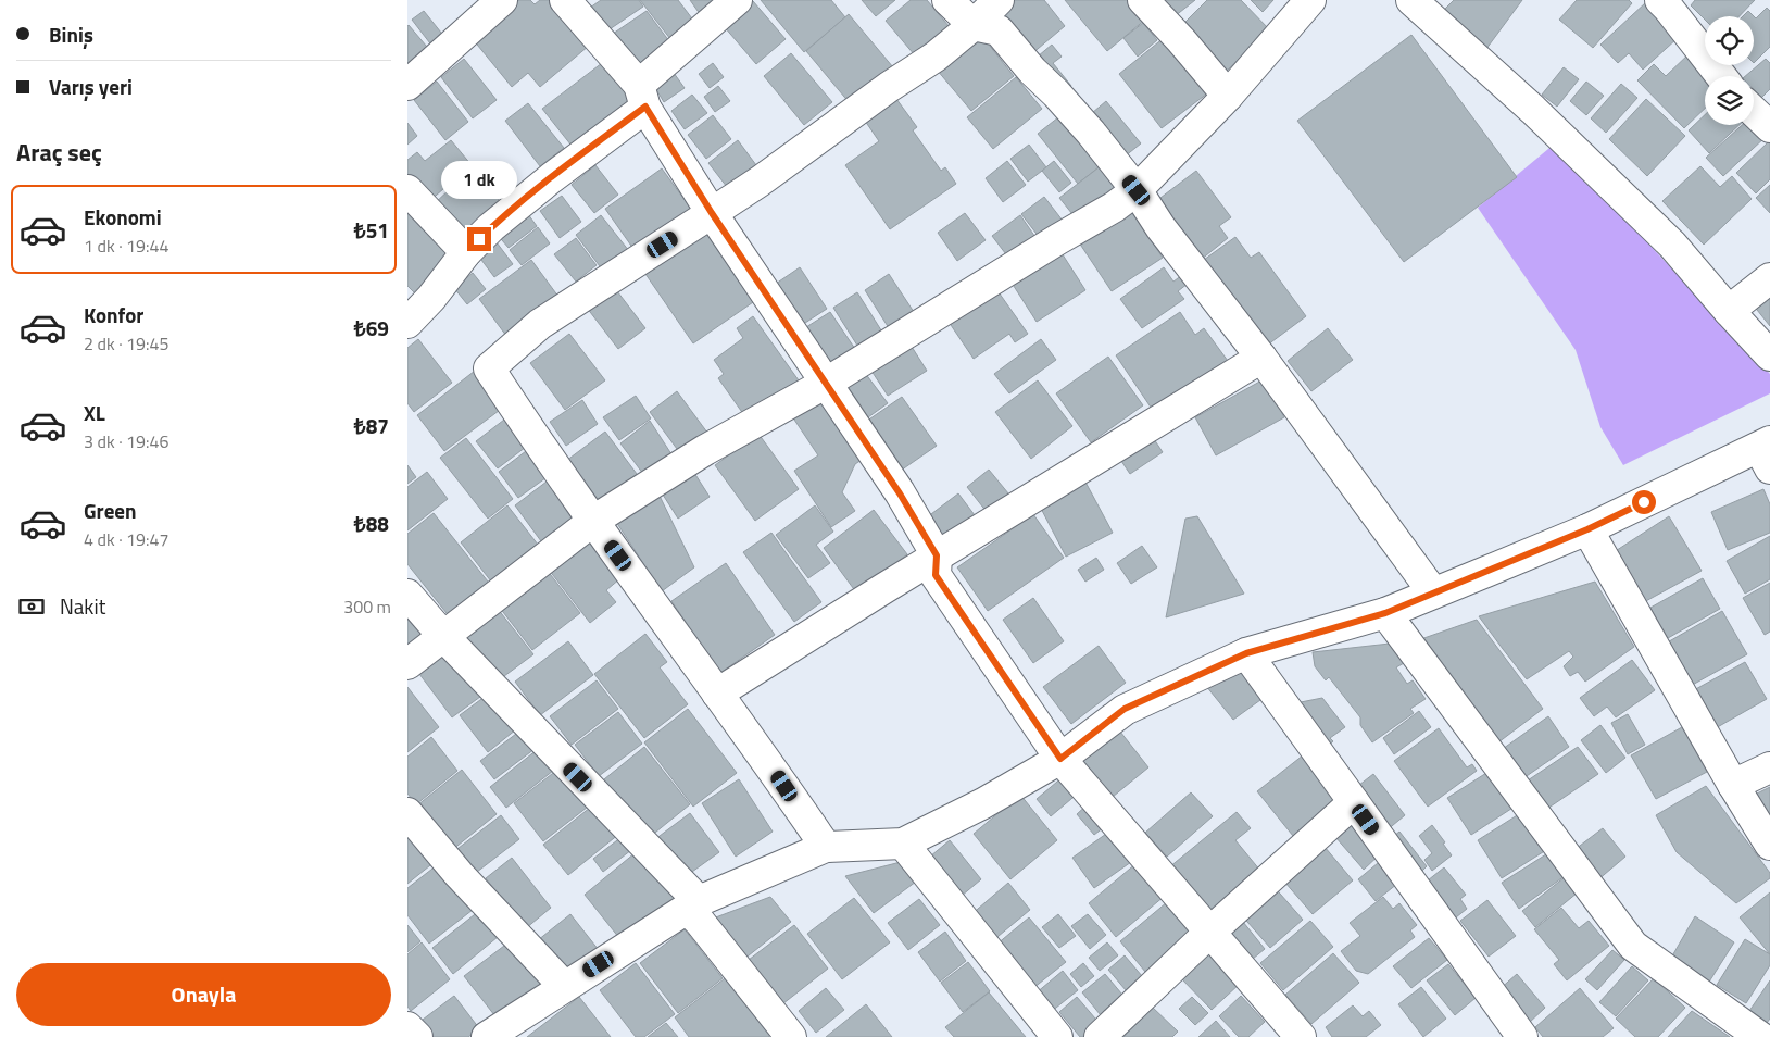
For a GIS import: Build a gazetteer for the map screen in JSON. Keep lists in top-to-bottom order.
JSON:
{
  "page": {
    "banner": ["Biniş", "Varış yeri"],
    "heading": "Araç seç",
    "bubble": "1 dk",
    "list": [
      {
        "name": "Ekonomi",
        "note": "1 dk · 19:44",
        "value": "₺51"
      },
      {
        "name": "Konfor",
        "note": "2 dk · 19:45",
        "value": "₺69"
      },
      {
        "name": "XL",
        "note": "3 dk · 19:46",
        "value": "₺87"
      },
      {
        "name": "Green",
        "note": "4 dk · 19:47",
        "value": "₺88"
      }
    ],
    "pay": ["Nakit", "300 m"],
    "buttons": "Onayla"
  }
}
